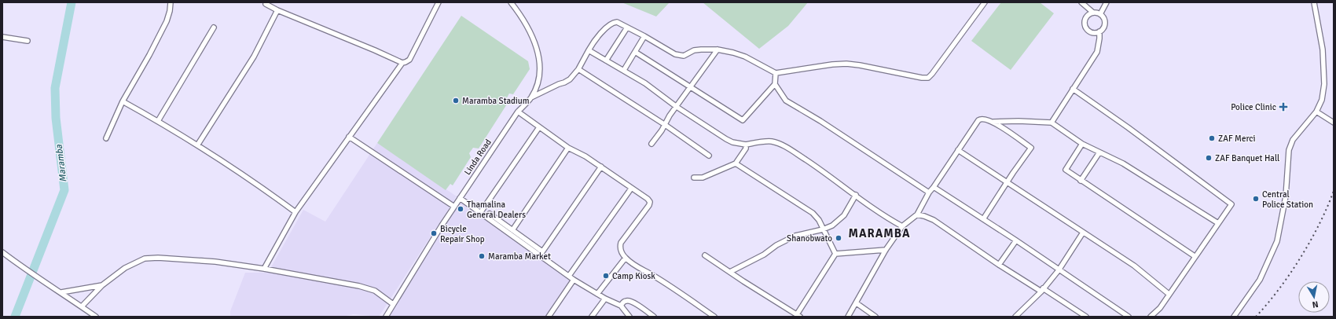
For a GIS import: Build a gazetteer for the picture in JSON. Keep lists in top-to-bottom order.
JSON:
{
  "streets": {
    "street": ["Linda Road"]
  },
  "districts": ["MARAMBA"],
  "water": ["Maramba"],
  "places": {
    "other": [
      "Maramba Stadium",
      "ZAF Merci",
      "ZAF Banquet Hall",
      "Central Police Station",
      "Thamalina General Dealers",
      "Bicycle Repair Shop",
      "Shanobwato",
      "Maramba Market",
      "Camp Kiosk"
    ],
    "health": ["Police Clinic"]
  },
  "north": "bottom"
}
